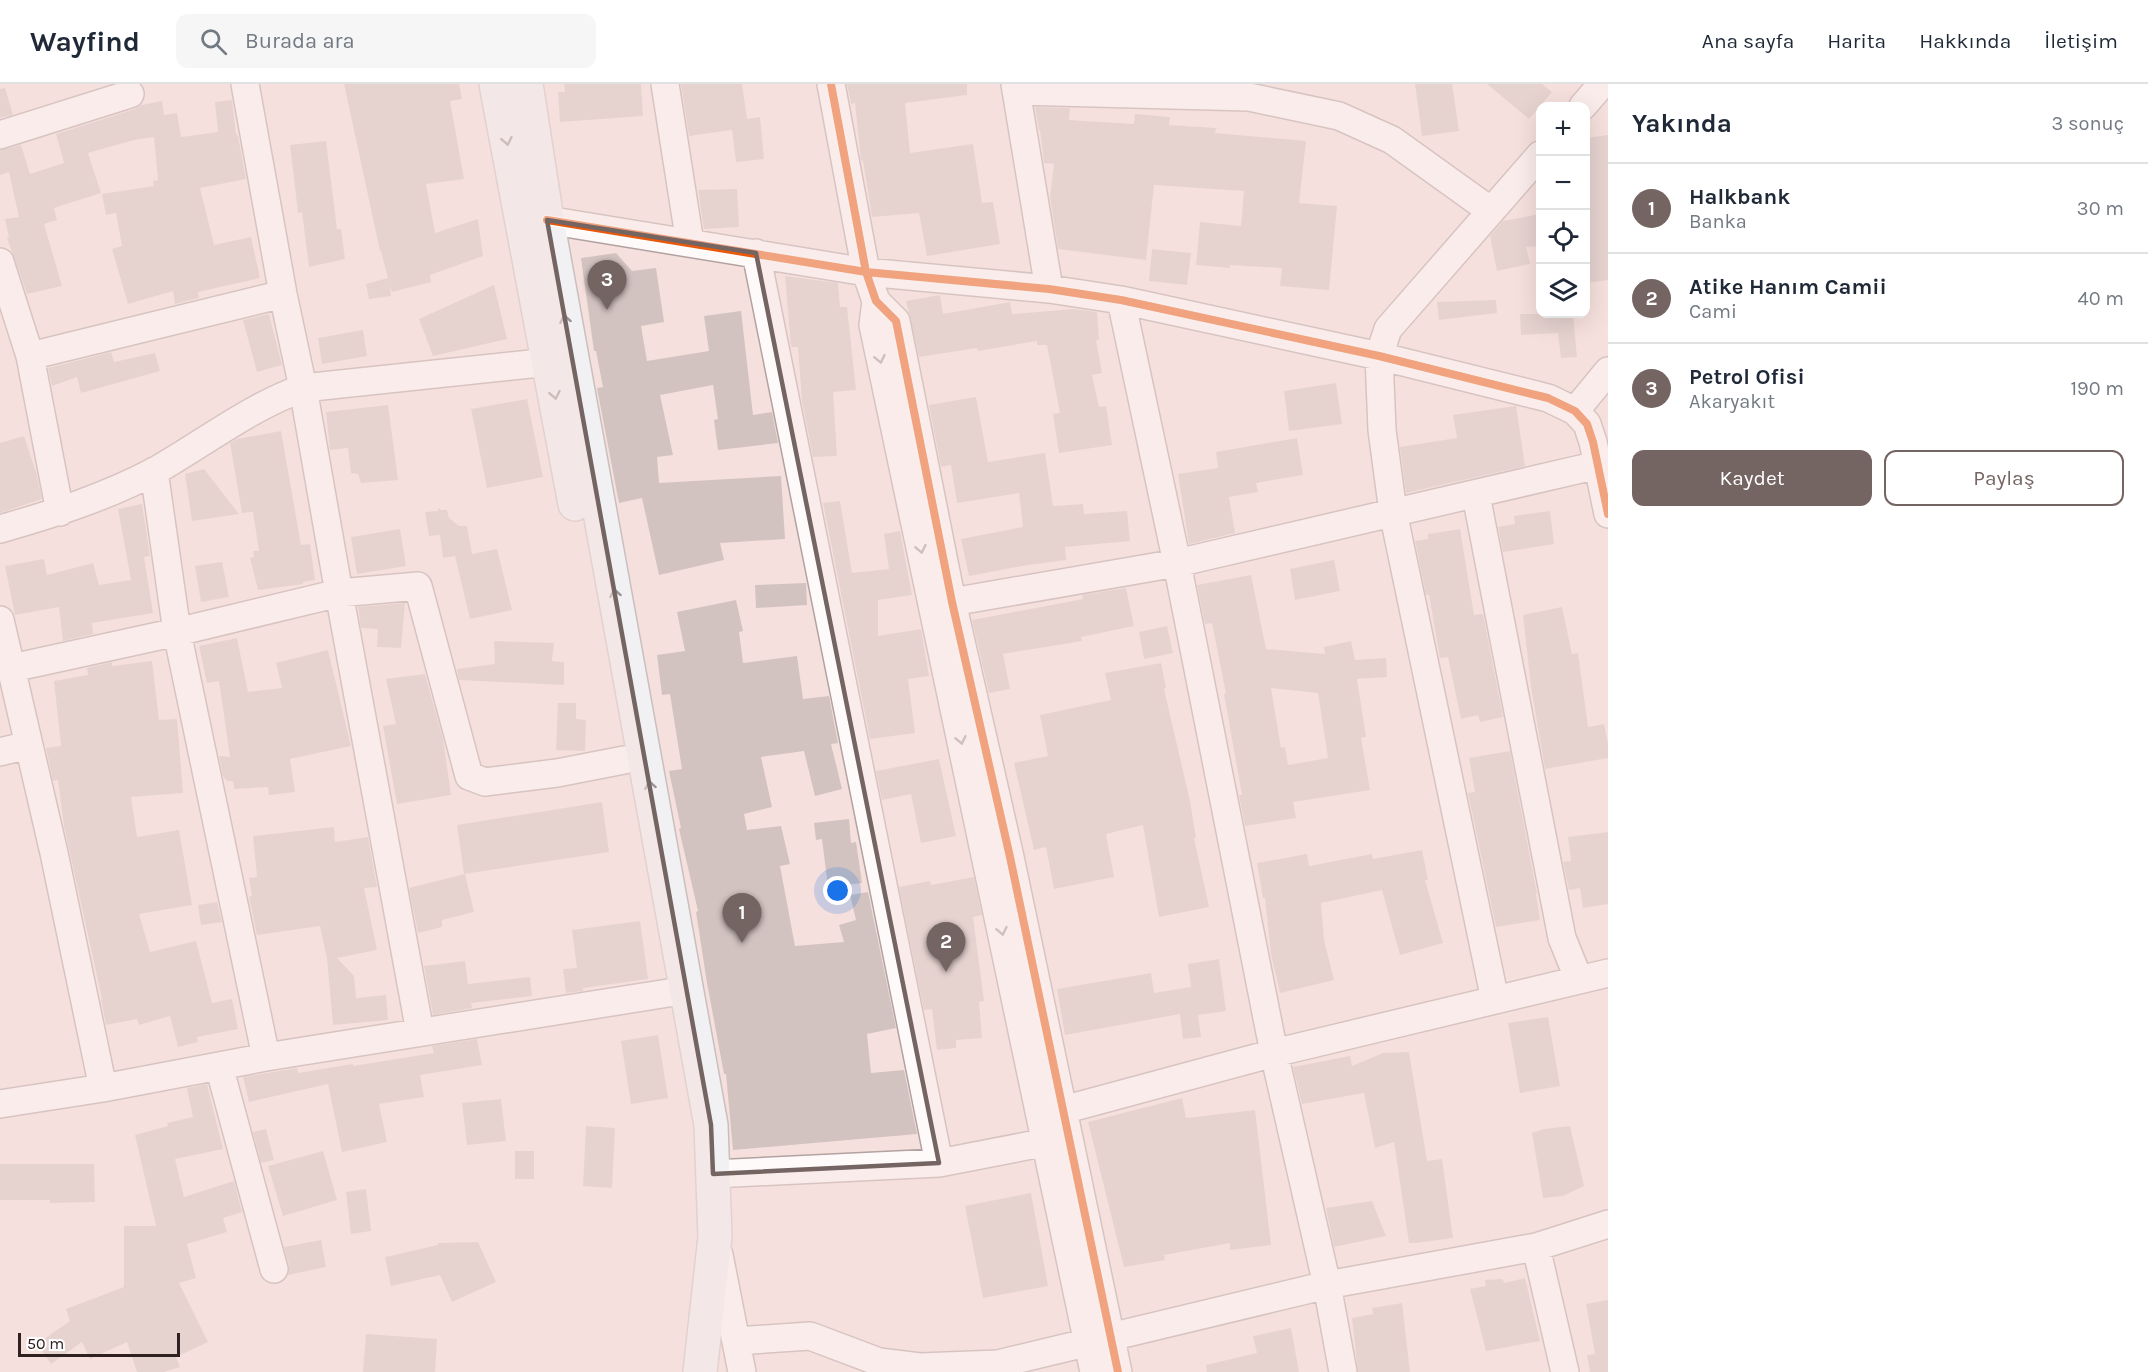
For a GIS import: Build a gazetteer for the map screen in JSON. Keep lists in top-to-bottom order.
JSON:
{
  "scale_bar": "50 m",
  "page": {
    "header": "Wayfind",
    "search": "Burada ara",
    "nav": [
      "Ana sayfa",
      "Harita",
      "Hakkında",
      "İletişim"
    ],
    "heading": ["Yakında", "3 sonuç"],
    "map_buttons": ["+", "−"],
    "list": [
      {
        "mark": "1",
        "name": "Halkbank",
        "note": "Banka",
        "value": "30 m"
      },
      {
        "mark": "2",
        "name": "Atike Hanım Camii",
        "note": "Cami",
        "value": "40 m"
      },
      {
        "mark": "3",
        "name": "Petrol Ofisi",
        "note": "Akaryakıt",
        "value": "190 m"
      }
    ],
    "pins": ["3", "1", "2"],
    "buttons": ["Kaydet", "Paylaş"],
    "scale": "50 m"
  }
}
